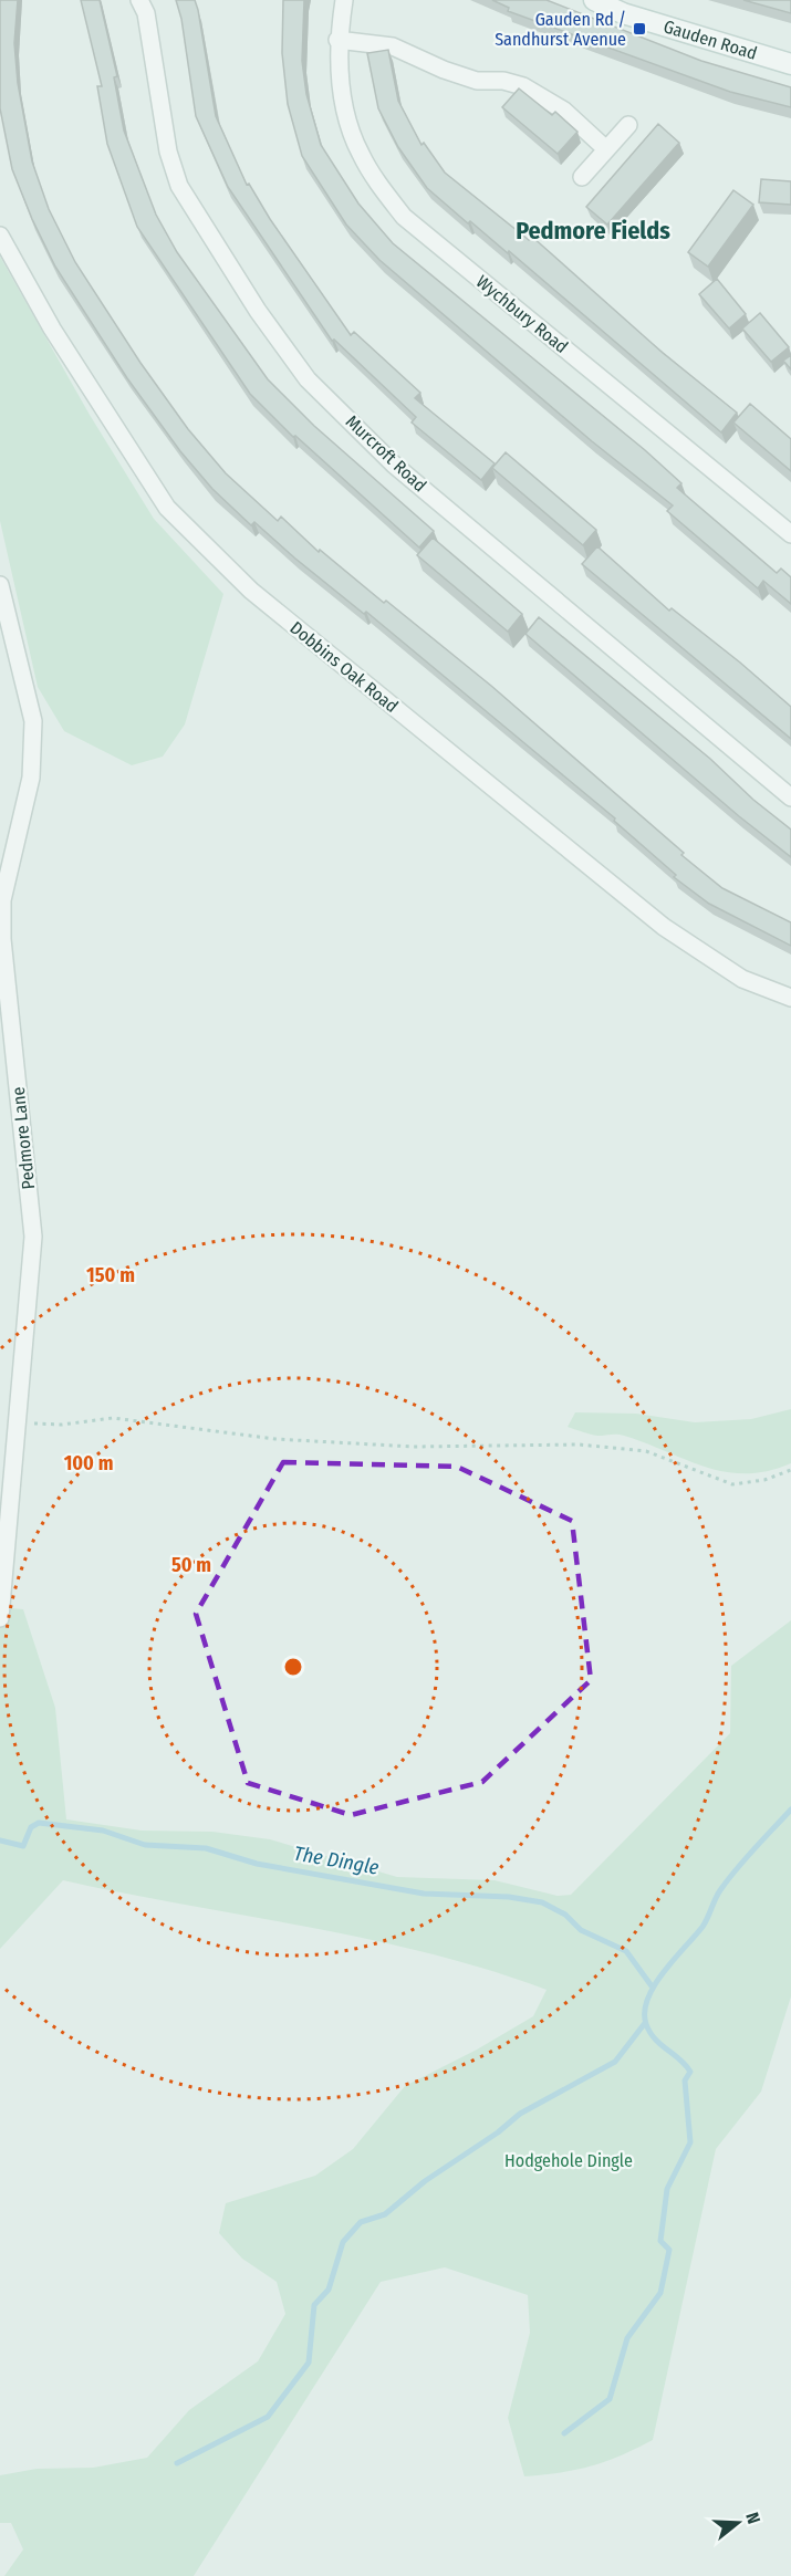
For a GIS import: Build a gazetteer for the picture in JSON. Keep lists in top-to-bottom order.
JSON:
{
  "streets": {
    "street": [
      "Gauden Road",
      "Wychbury Road",
      "Murcroft Road",
      "Dobbins Oak Road",
      "Pedmore Lane"
    ]
  },
  "districts": ["Pedmore Fields"],
  "water": ["The Dingle"],
  "parks": ["Hodgehole Dingle"],
  "places": {
    "transit": ["Gauden Rd / Sandhurst Avenue"]
  },
  "north": "right",
  "rings": ["150 m", "100 m", "50 m"]
}
